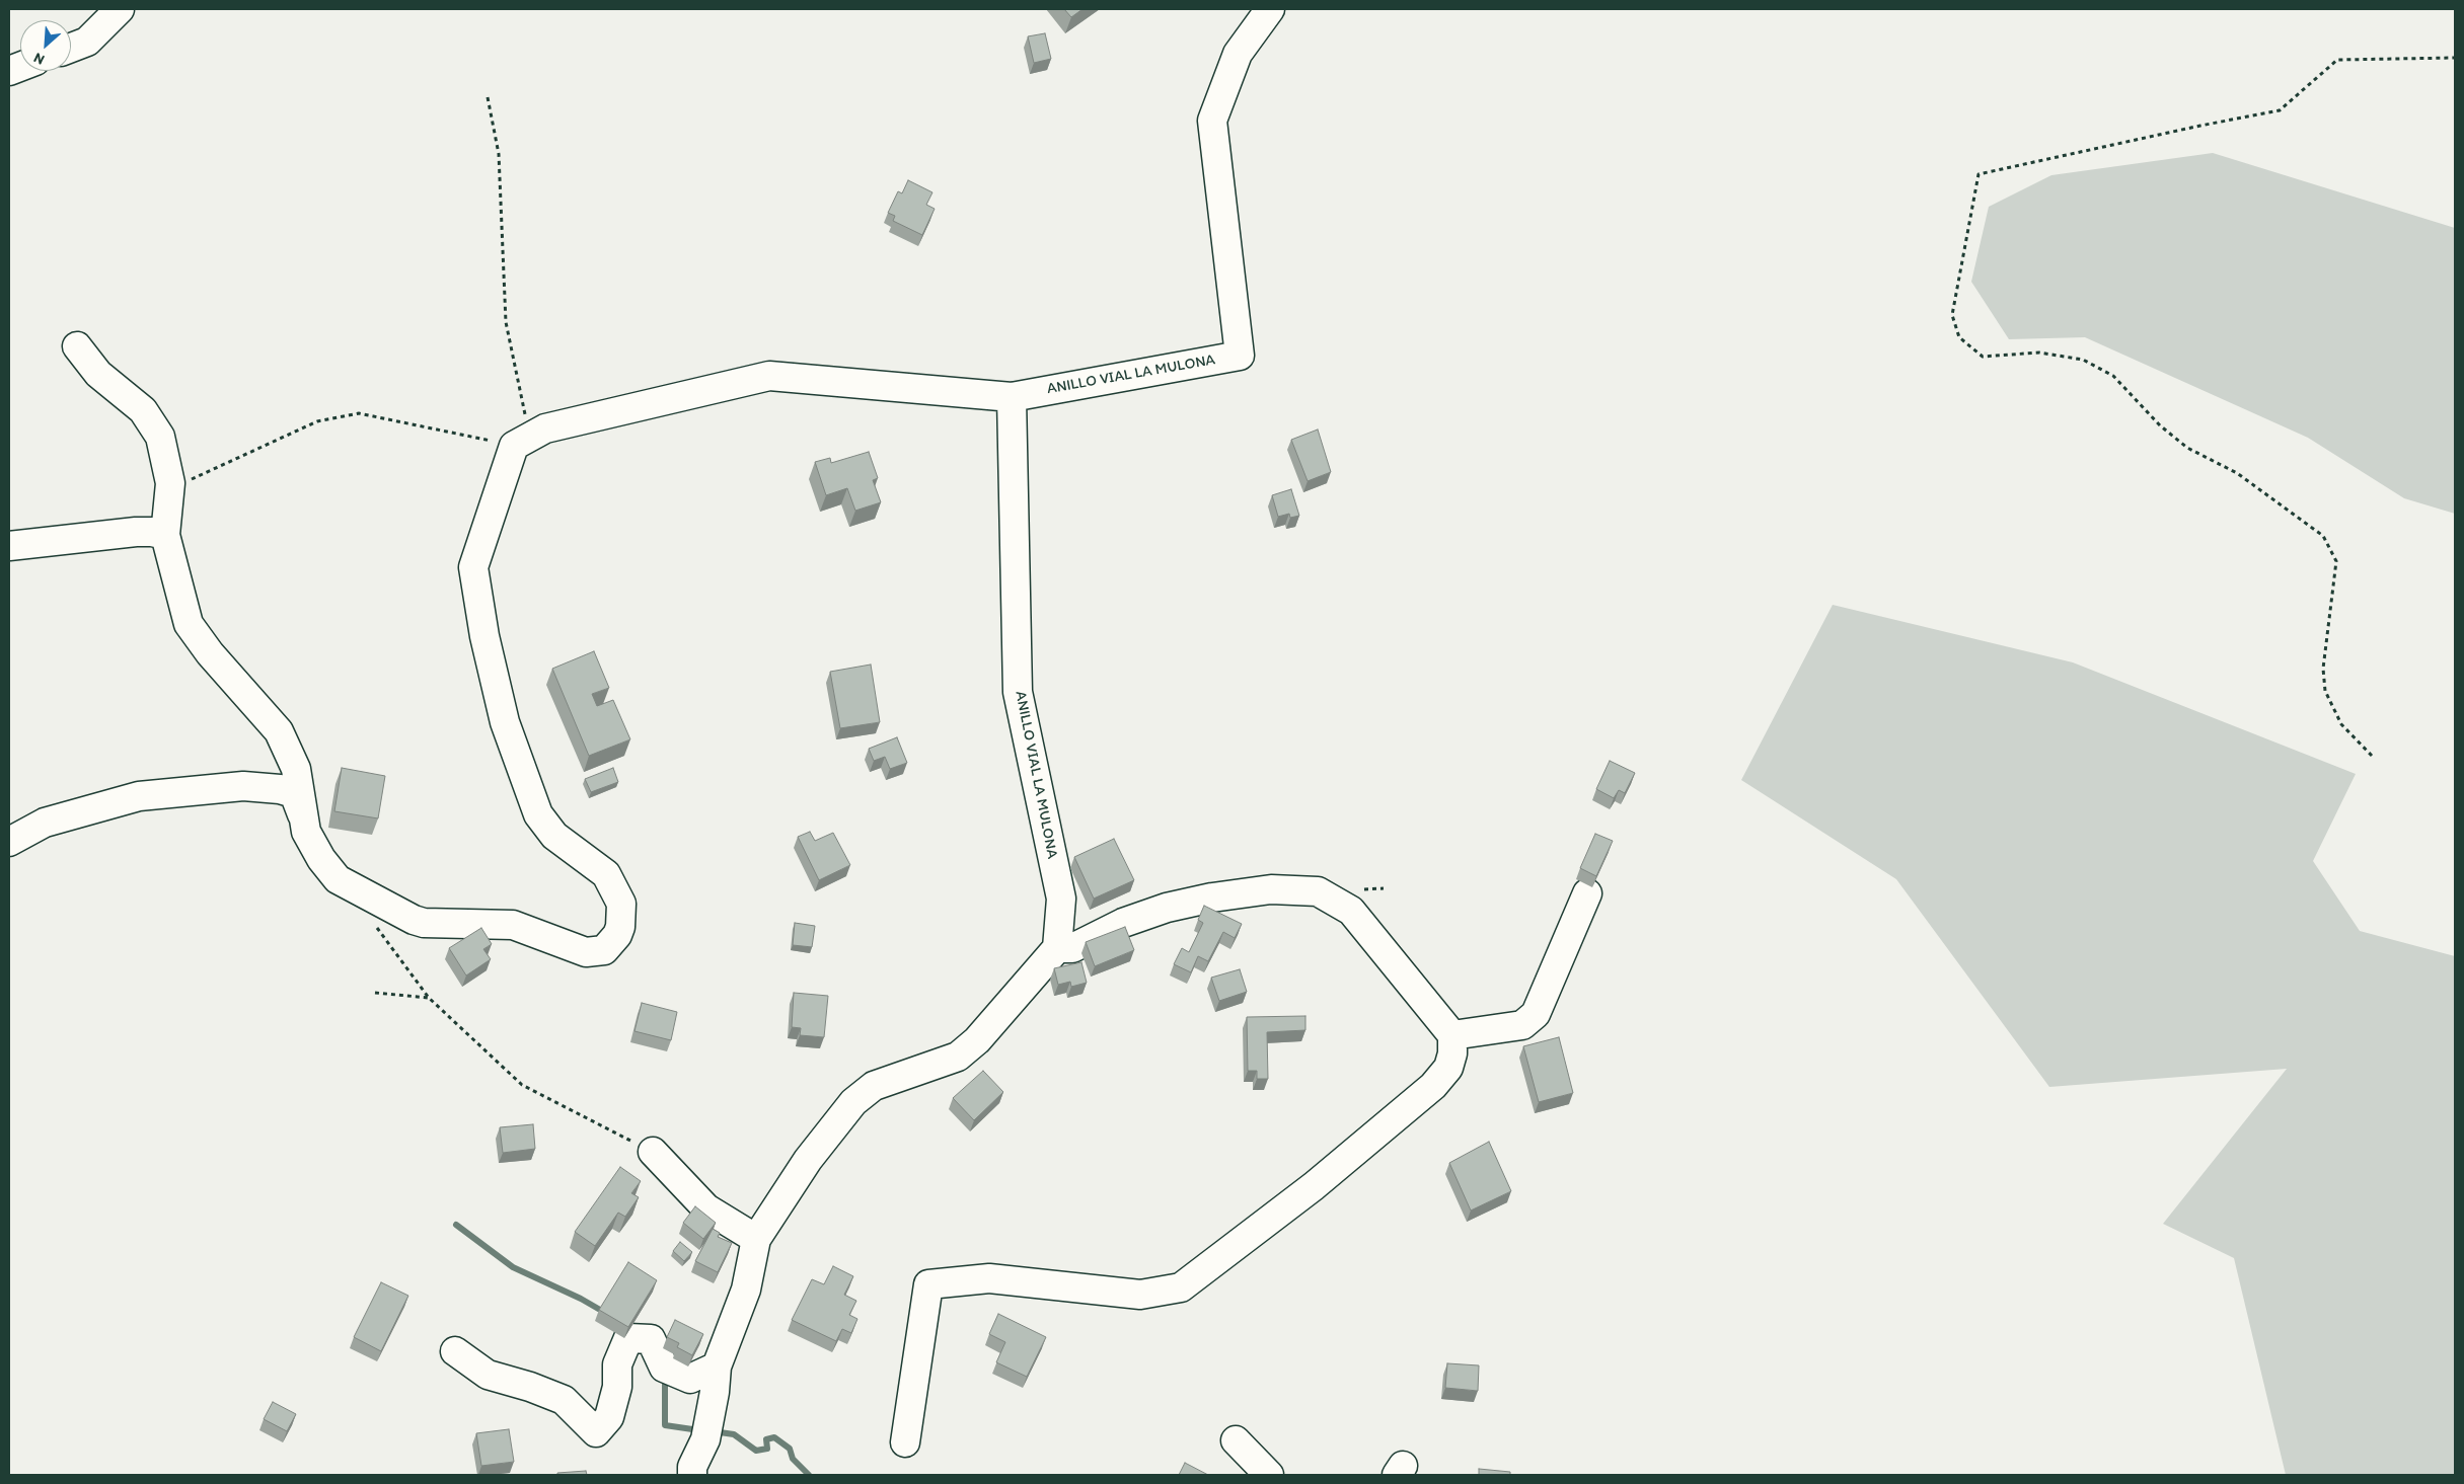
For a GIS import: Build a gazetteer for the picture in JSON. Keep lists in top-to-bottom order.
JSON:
{
  "streets": {
    "street": ["ANILLO VIAL LA MULONA"]
  },
  "north": "bottom left"
}
